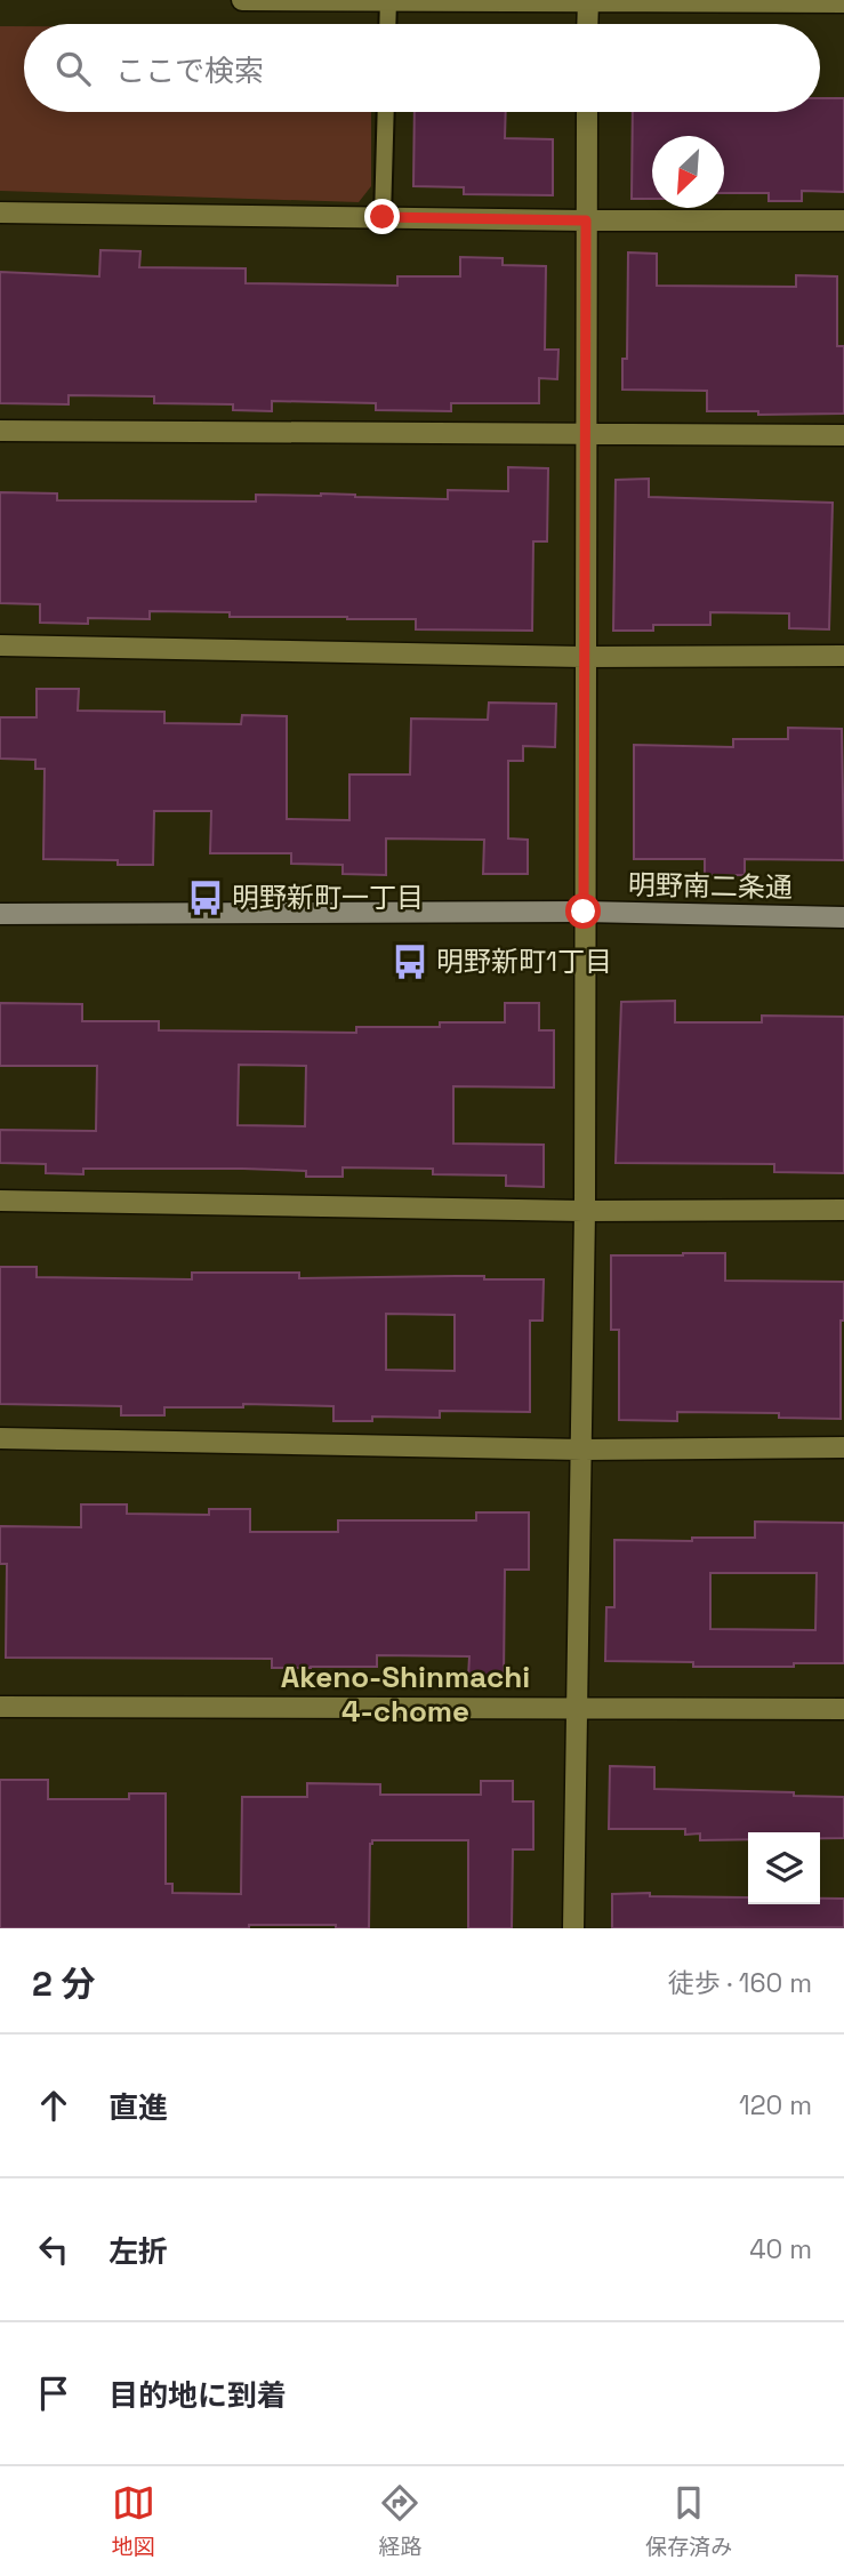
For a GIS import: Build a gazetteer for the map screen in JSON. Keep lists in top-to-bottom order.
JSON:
{
  "streets": {
    "street": ["明野南二条通"]
  },
  "districts": ["Akeno-Shinmachi 4-chome"],
  "places": {
    "bus stop": ["明野新町一丁目", "明野新町1丁目"]
  },
  "north": "bottom left",
  "page": {
    "search": "ここで検索",
    "heading": ["2 分", "徒歩 · 160 m"],
    "list": [
      ["直進", "120 m"],
      ["左折", "40 m"],
      "目的地に到着"
    ],
    "nav": ["地図", "経路", "保存済み"]
  }
}
